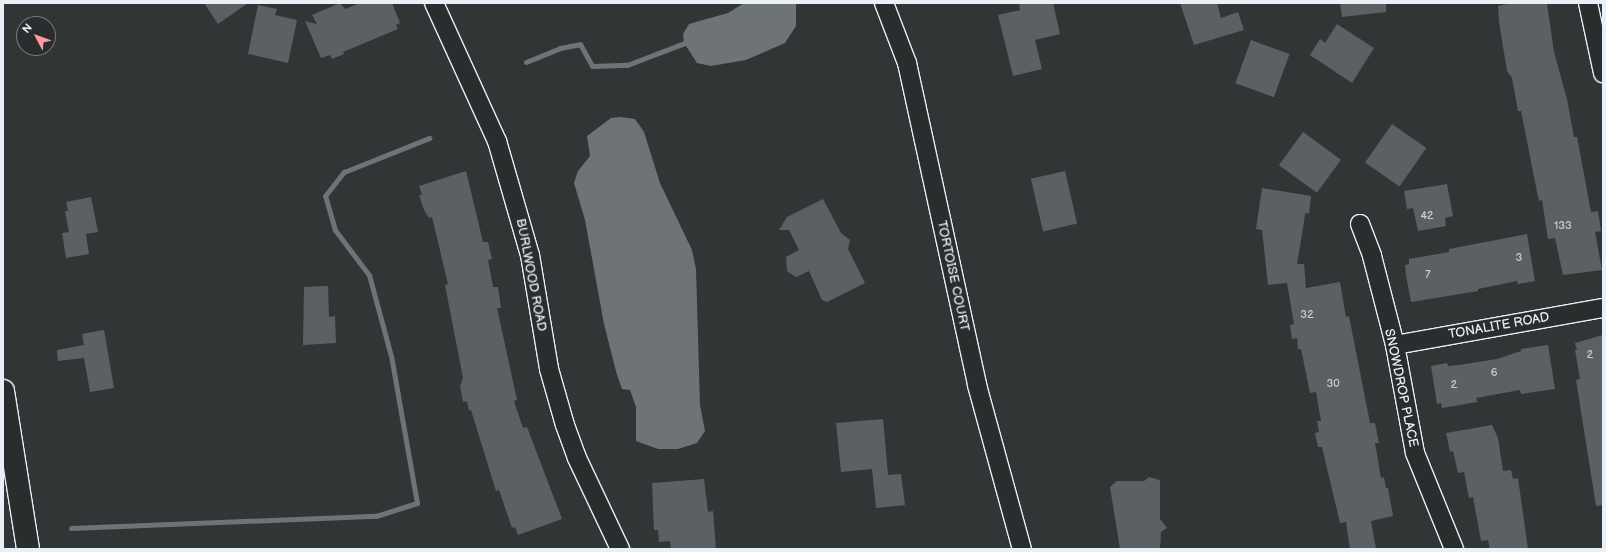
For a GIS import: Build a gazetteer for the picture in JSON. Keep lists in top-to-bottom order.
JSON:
{
  "streets": {
    "street": [
      "BURLWOOD ROAD",
      "TORTOISE COURT",
      "TONALITE ROAD",
      "SNOWDROP PLACE"
    ]
  },
  "crossings": [
    ["TONALITE ROAD", "SNOWDROP PLACE"]
  ],
  "house_numbers": [
    "42",
    "133",
    "3",
    "7",
    "32",
    "2",
    "6",
    "30",
    "2"
  ],
  "north": "top left"
}
